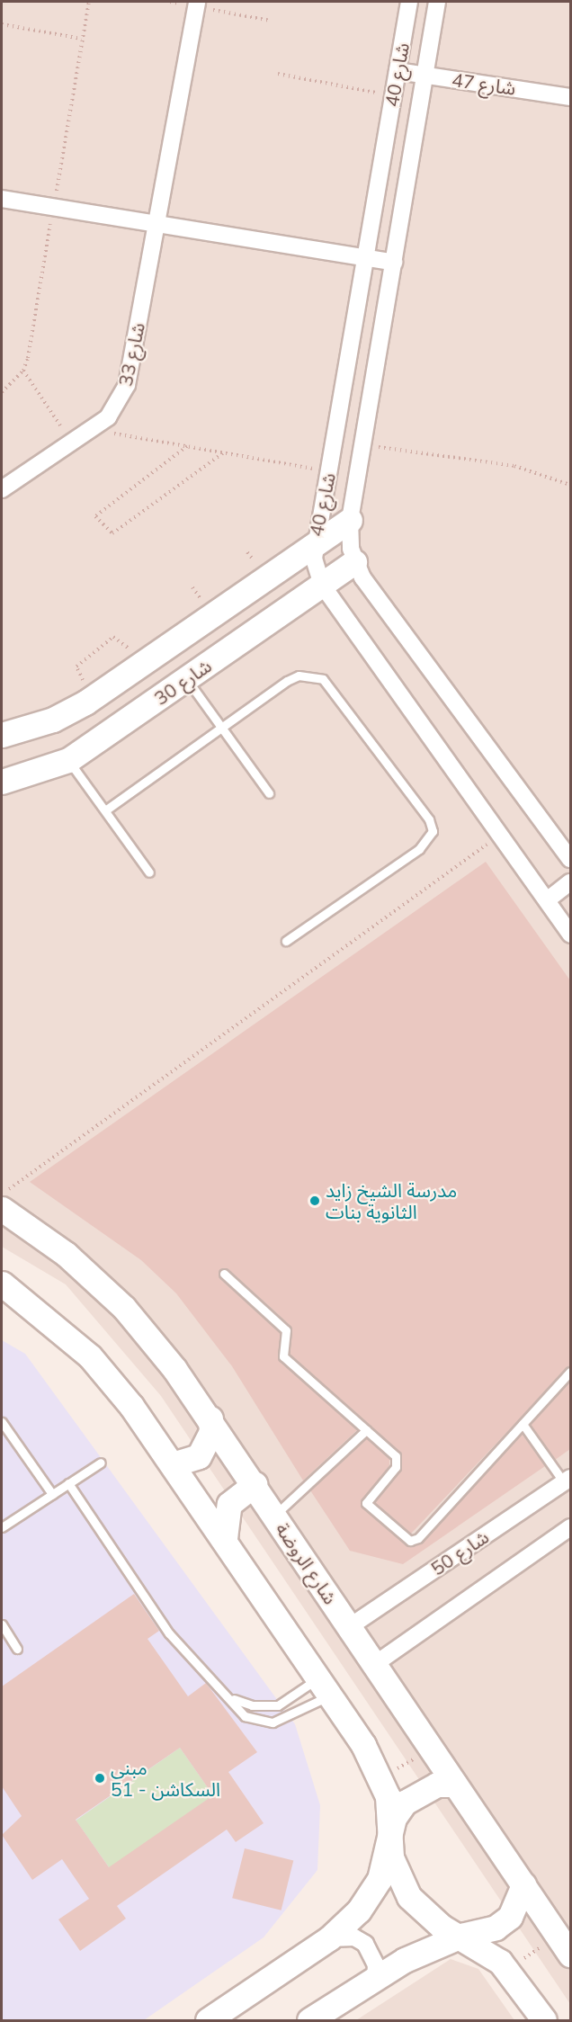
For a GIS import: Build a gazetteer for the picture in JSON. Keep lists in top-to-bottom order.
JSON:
{
  "streets": {
    "street": [
      "شارع 40",
      "شارع 47",
      "شارع 33",
      "شارع 30",
      "شارع 50",
      "شارع الروضة"
    ]
  },
  "crossings": [
    ["شارع 40", "شارع 47"],
    ["شارع 40", "شارع 30"],
    ["شارع 50", "شارع الروضة"]
  ],
  "places": ["مدرسة الشيخ زايد الثانوية بنات", "مبنى السكاشن - 51"]
}
